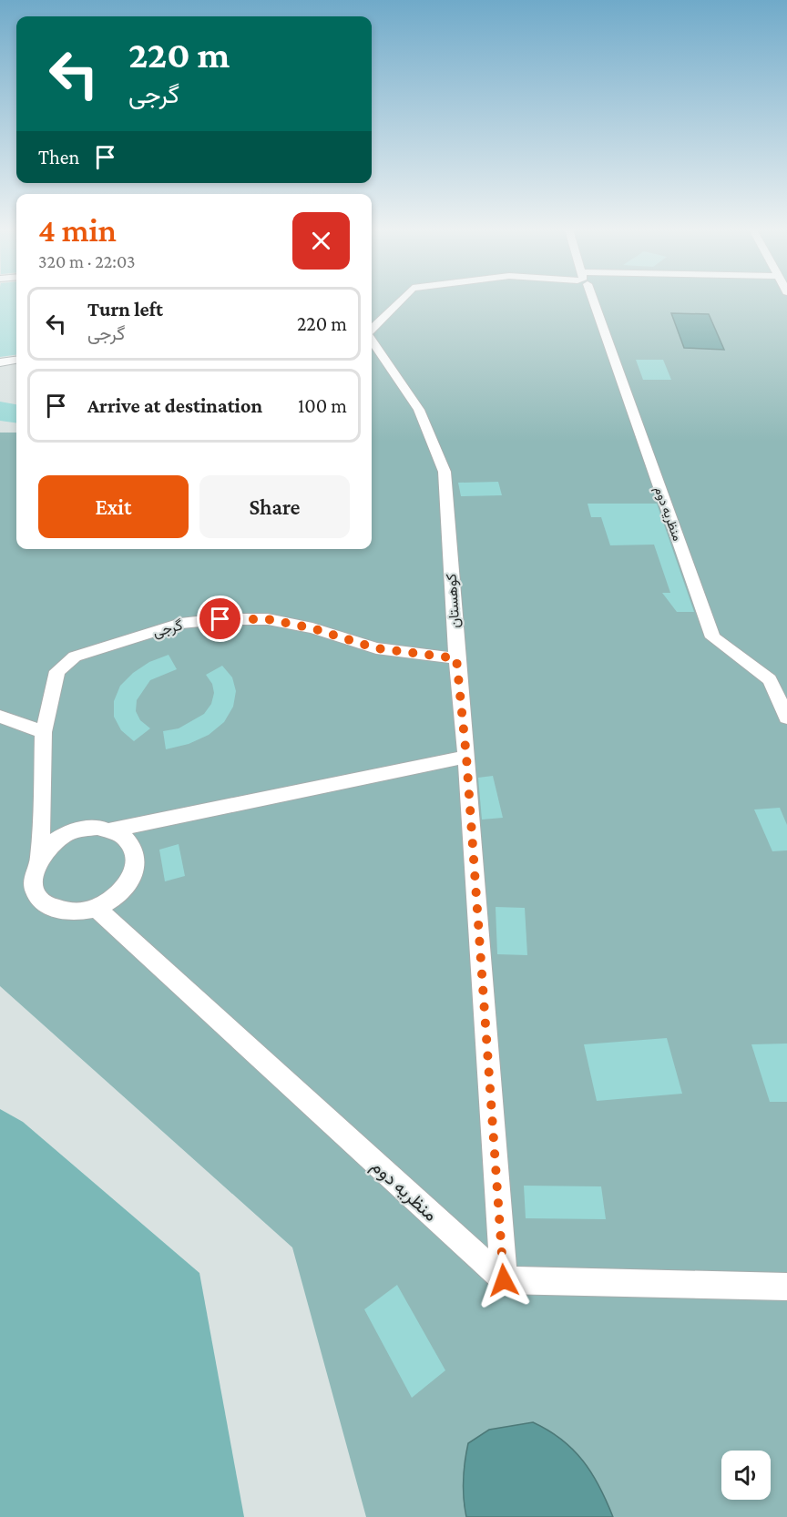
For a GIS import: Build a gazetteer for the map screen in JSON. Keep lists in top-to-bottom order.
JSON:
{
  "streets": {
    "street": ["منظریه دوم", "کوهستان", "گرجی"]
  },
  "crossings": [
    ["منظریه دوم", "کوهستان"],
    ["منظریه دوم", "گرجی"],
    ["کوهستان", "گرجی"]
  ],
  "page": {
    "turn": ["220 m", "گرجی"],
    "then": "Then",
    "heading": ["4 min", "320 m · 22:03"],
    "list": [
      {
        "name": "Turn left",
        "note": "گرجی",
        "value": "220 m"
      },
      {
        "name": "Arrive at destination",
        "value": "100 m"
      }
    ],
    "buttons": ["Exit", "Share"]
  }
}
